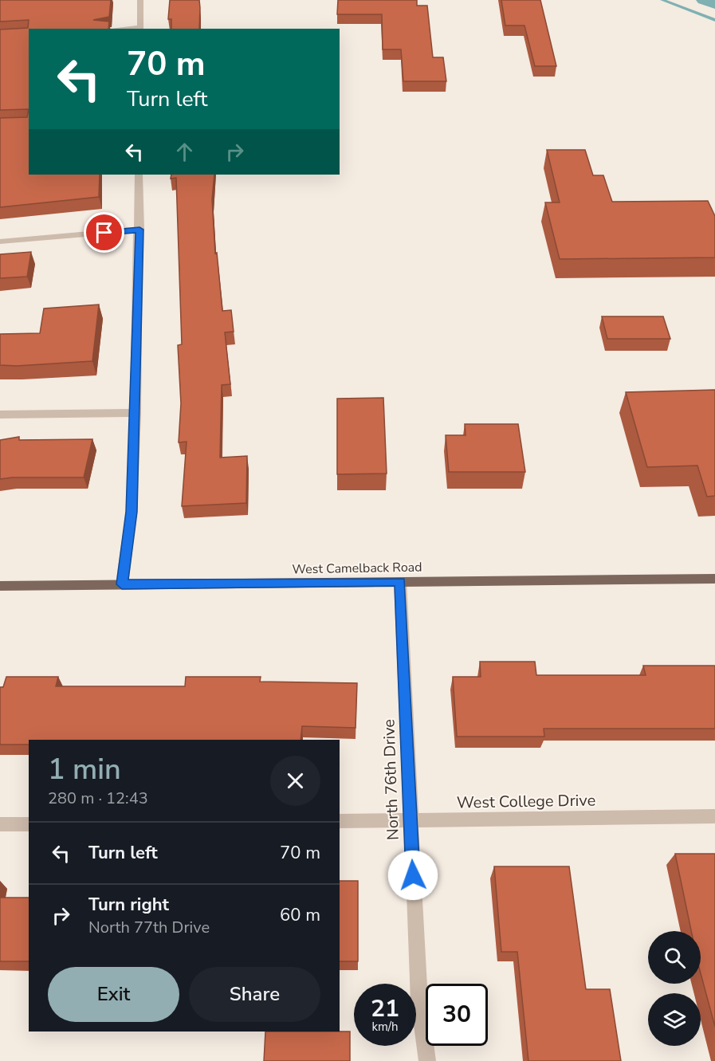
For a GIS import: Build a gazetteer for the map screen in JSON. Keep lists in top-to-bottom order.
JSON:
{
  "streets": {
    "main road": ["West Camelback Road"],
    "street": ["North 76th Drive", "West College Drive"]
  },
  "crossings": [
    ["West Camelback Road", "North 76th Drive"],
    ["North 76th Drive", "West College Drive"]
  ],
  "page": {
    "turn": ["70 m", "Turn left"],
    "heading": ["1 min", "280 m · 12:43"],
    "list": [
      {
        "name": "Turn left",
        "value": "70 m"
      },
      {
        "name": "Turn right",
        "note": "North 77th Drive",
        "value": "60 m"
      }
    ],
    "buttons": ["Exit", "Share"],
    "speed": "21 km/h",
    "limit": "30"
  }
}
